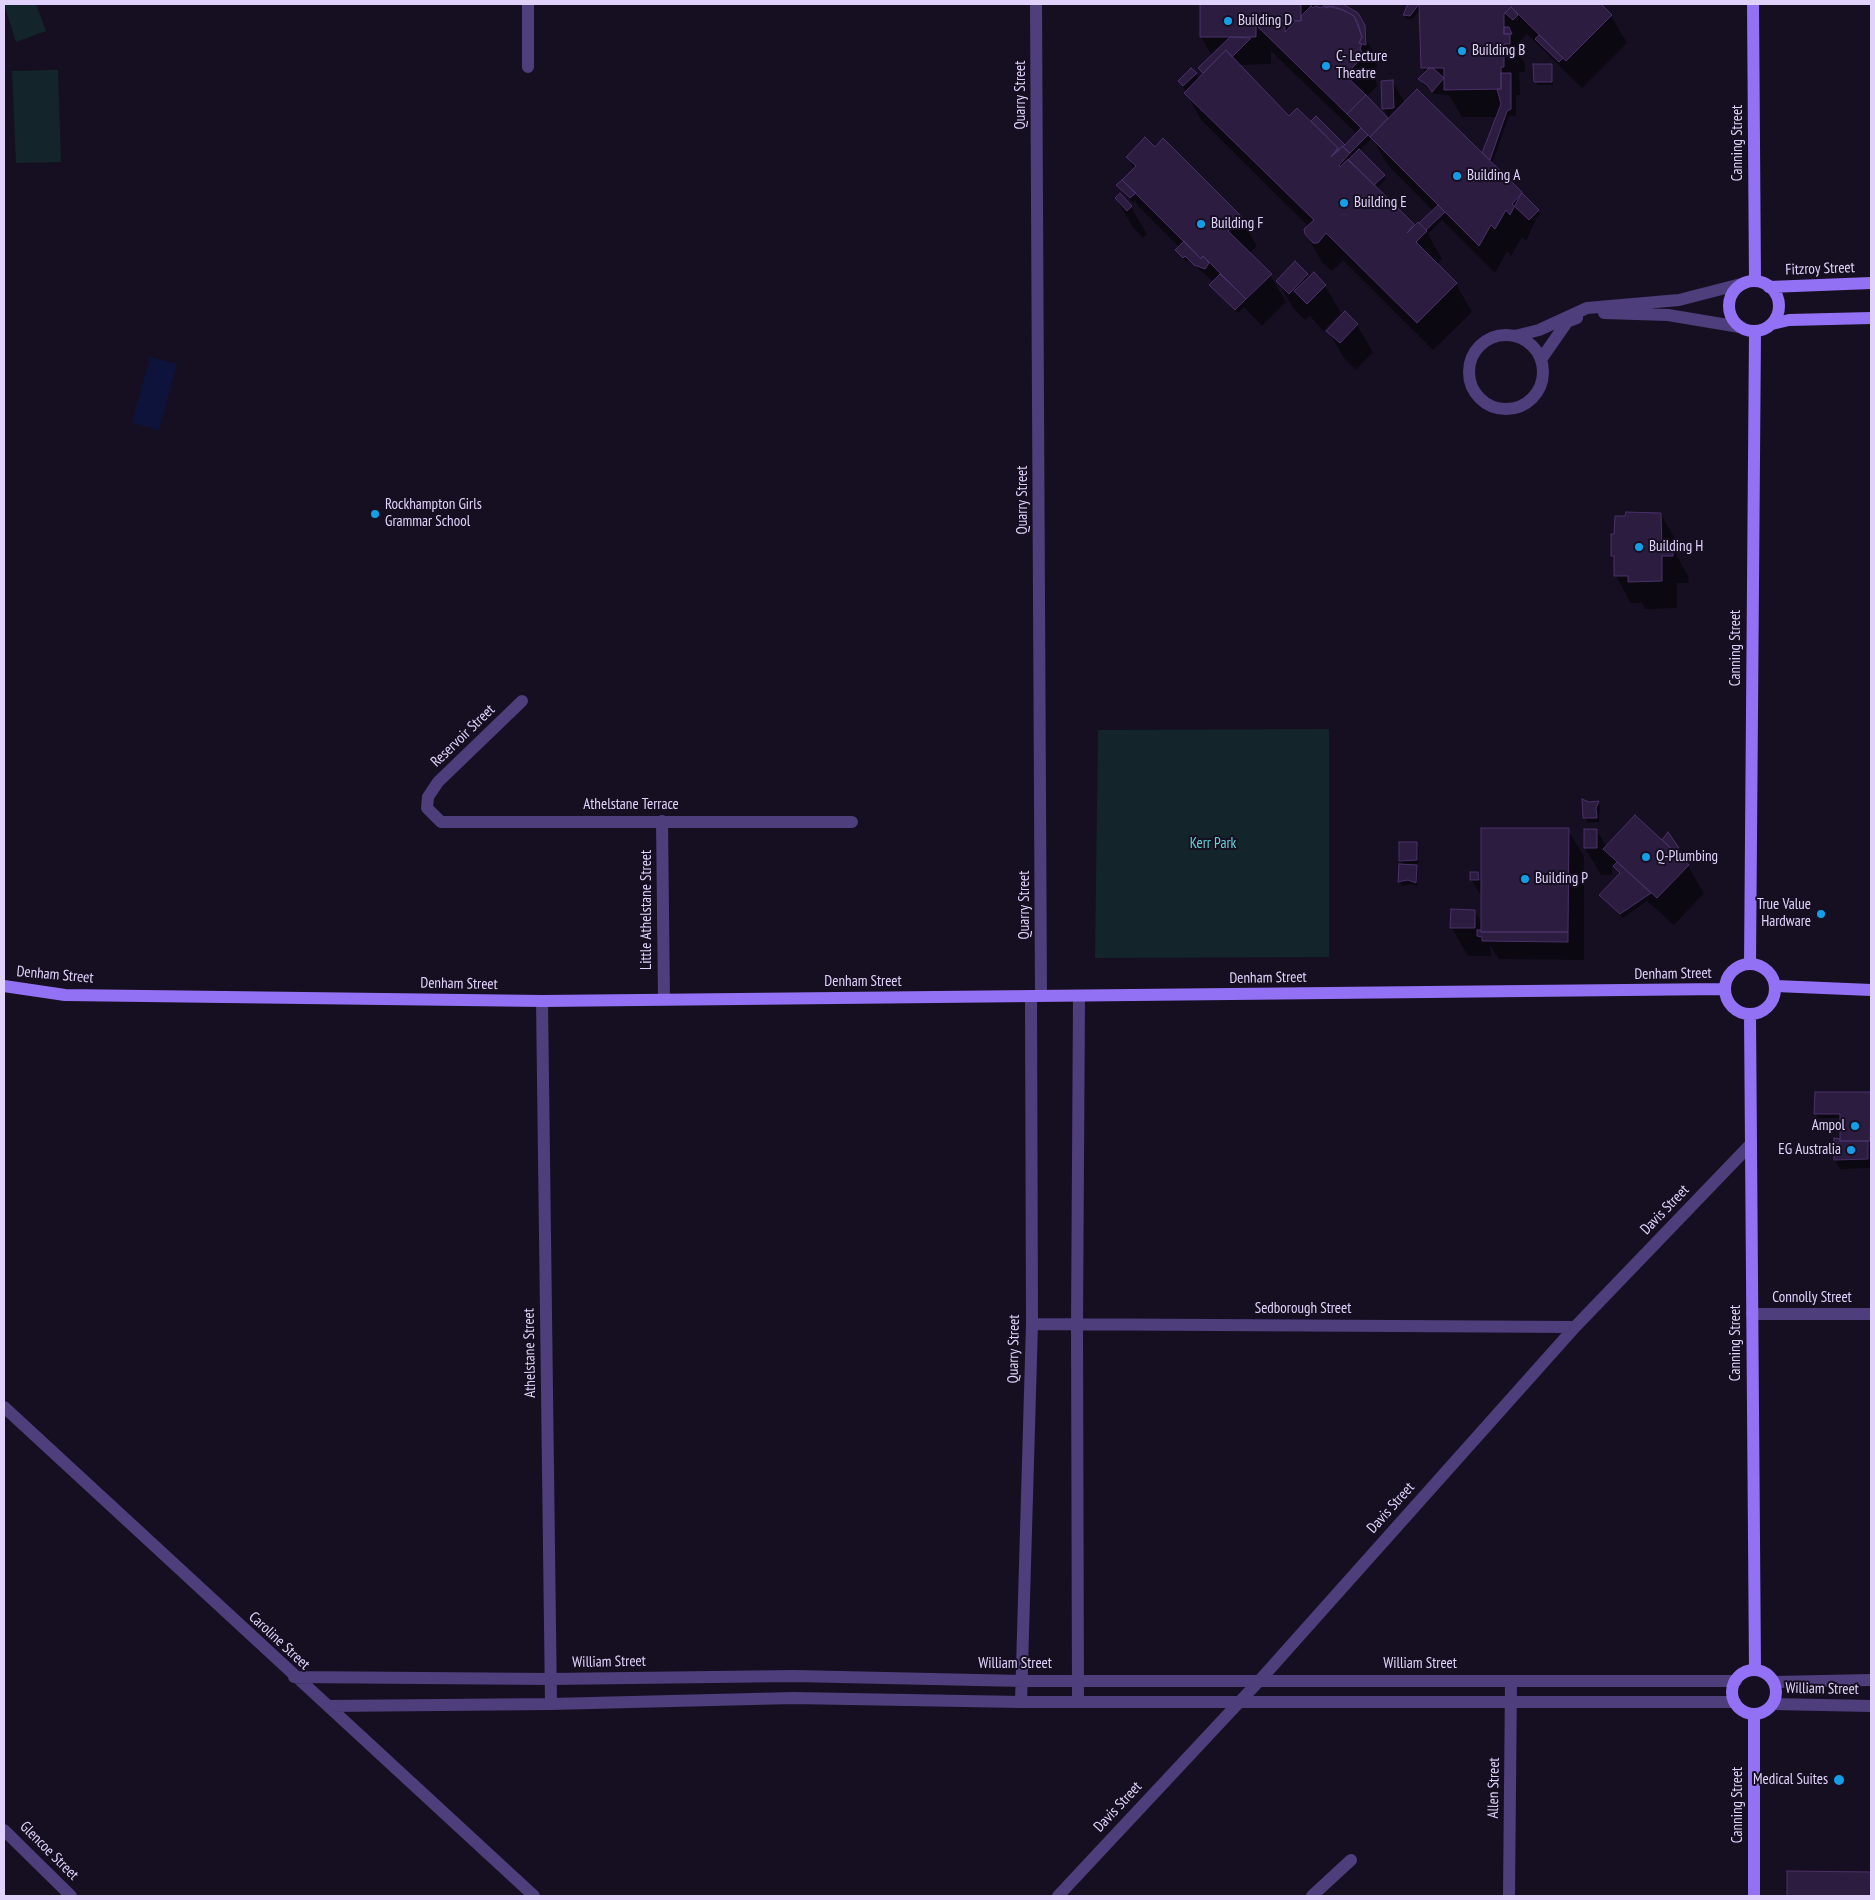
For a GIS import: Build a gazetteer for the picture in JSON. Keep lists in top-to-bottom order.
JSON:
{
  "streets": {
    "street": [
      "Quarry Street",
      "Canning Street",
      "Fitzroy Street",
      "Reservoir Street",
      "Athelstane Terrace",
      "Little Athelstane Street",
      "Denham Street",
      "Davis Street",
      "Connolly Street",
      "Sedborough Street",
      "Athelstane Street",
      "Caroline Street",
      "William Street",
      "Allen Street",
      "Glencoe Street"
    ]
  },
  "crossings": [
    ["Quarry Street", "Denham Street"],
    ["Quarry Street", "Sedborough Street"],
    ["Quarry Street", "William Street"],
    ["Canning Street", "Fitzroy Street"],
    ["Canning Street", "Denham Street"],
    ["Canning Street", "Davis Street"],
    ["Canning Street", "Connolly Street"],
    ["Canning Street", "William Street"],
    ["Reservoir Street", "Athelstane Terrace"],
    ["Athelstane Terrace", "Little Athelstane Street"],
    ["Little Athelstane Street", "Denham Street"],
    ["Denham Street", "Athelstane Street"],
    ["Davis Street", "Sedborough Street"],
    ["Davis Street", "William Street"],
    ["Athelstane Street", "William Street"],
    ["Caroline Street", "William Street"],
    ["William Street", "Allen Street"]
  ],
  "parks": ["Kerr Park"],
  "places": [
    "Building D",
    "Building B",
    "C- Lecture Theatre",
    "Building A",
    "Building E",
    "Building F",
    "Rockhampton Girls Grammar School",
    "Building H",
    "Q-Plumbing",
    "Building P",
    "True Value Hardware",
    "Ampol",
    "EG Australia",
    "Medical Suites"
  ]
}
